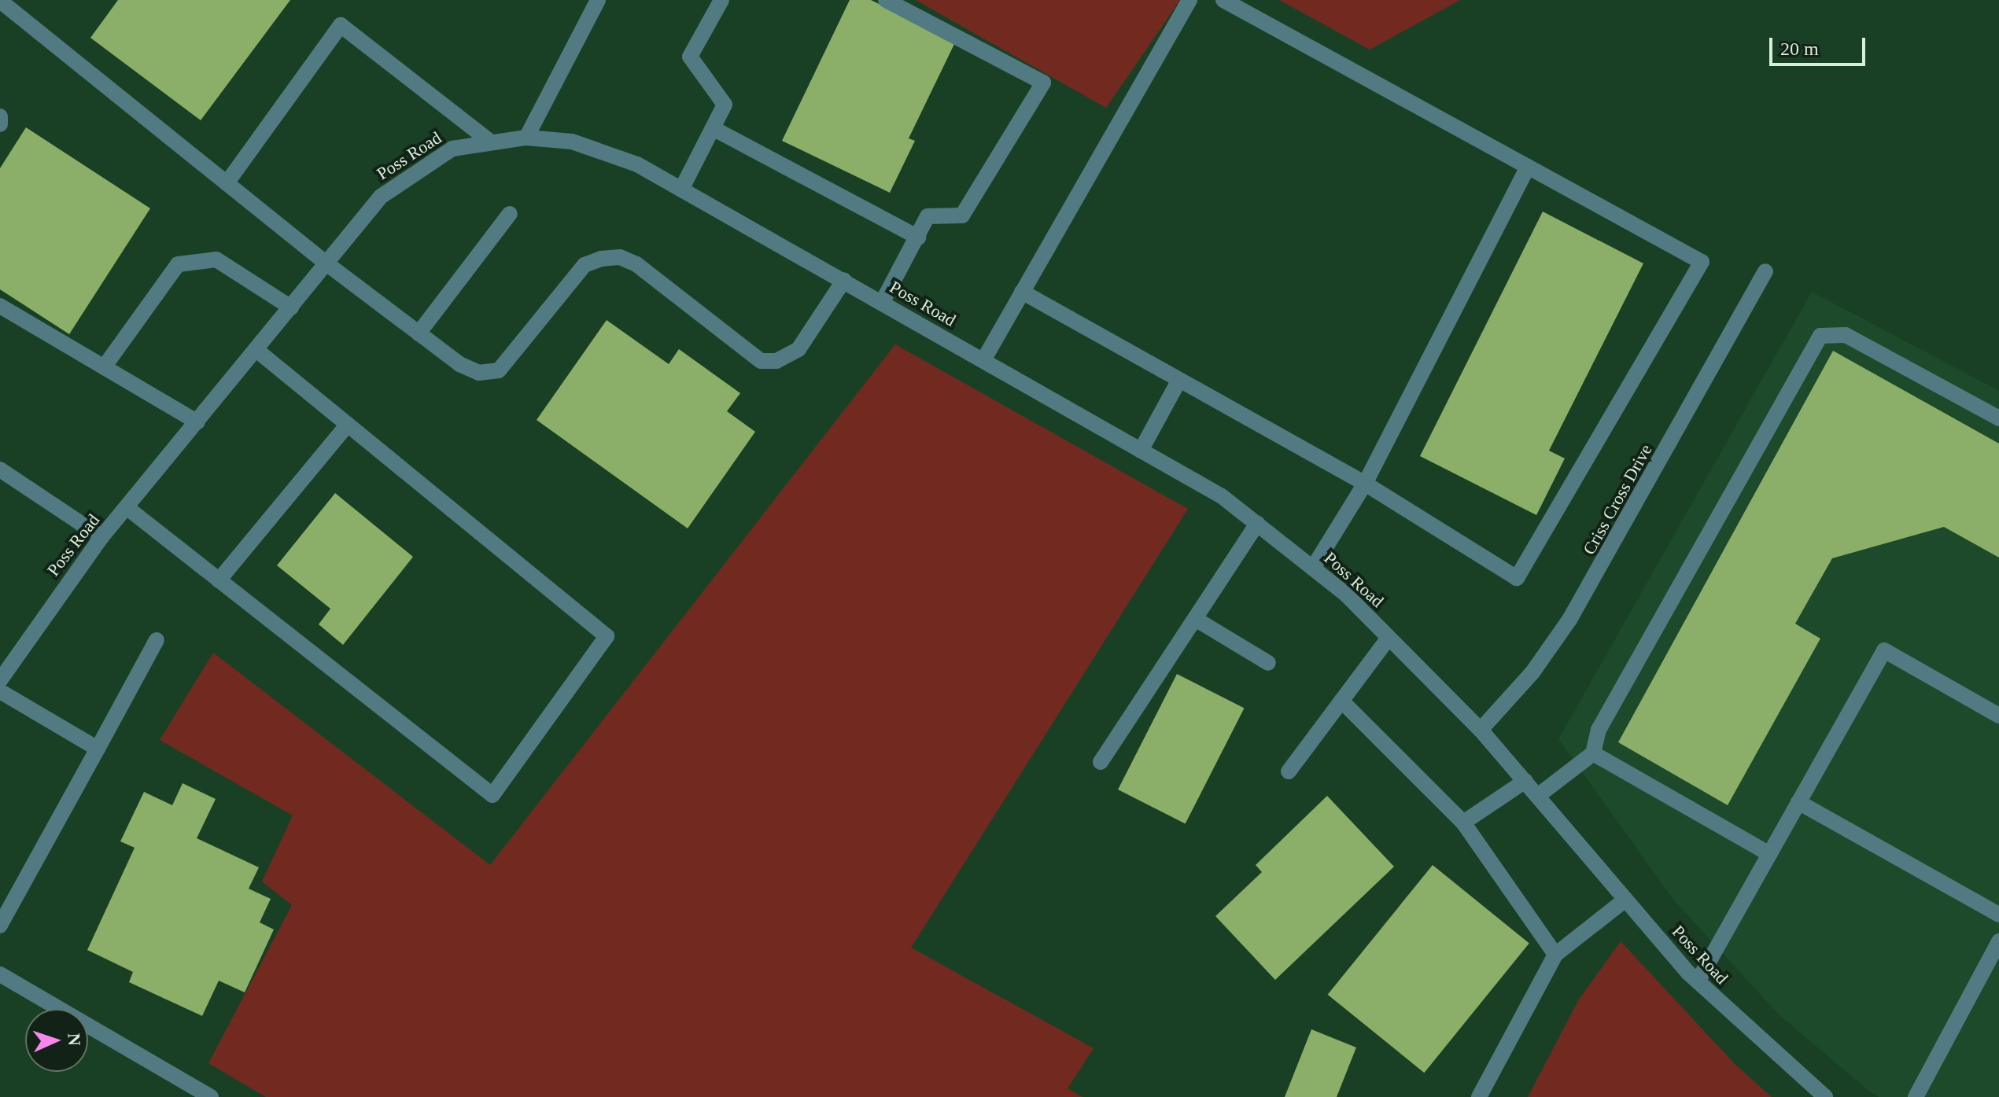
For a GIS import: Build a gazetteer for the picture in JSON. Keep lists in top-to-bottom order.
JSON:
{
  "streets": {
    "street": ["Poss Road", "Criss Cross Drive"]
  },
  "crossings": [
    ["Poss Road", "Criss Cross Drive"]
  ],
  "scale_bar": "20 m",
  "north": "right"
}
